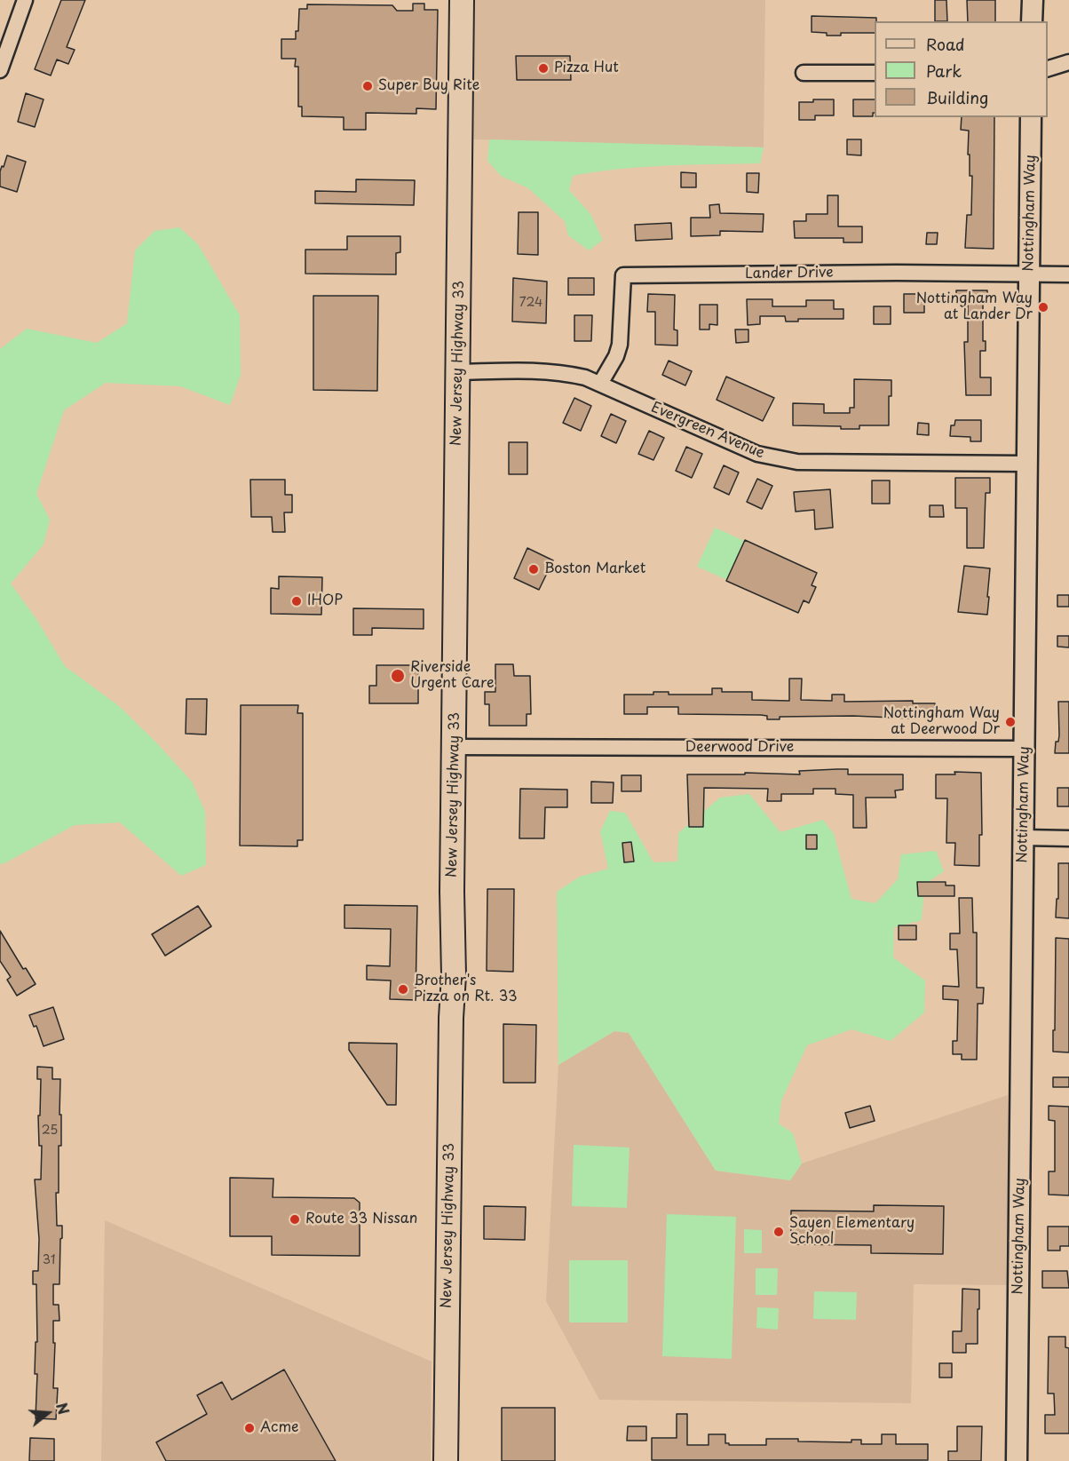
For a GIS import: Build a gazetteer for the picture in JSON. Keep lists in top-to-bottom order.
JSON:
{
  "streets": {
    "main road": ["New Jersey Highway 33"],
    "street": [
      "Nottingham Way",
      "Lander Drive",
      "Evergreen Avenue",
      "Deerwood Drive"
    ]
  },
  "crossings": [
    ["Nottingham Way", "Lander Drive"],
    ["Nottingham Way", "Evergreen Avenue"],
    ["Nottingham Way", "Deerwood Drive"],
    ["Lander Drive", "Evergreen Avenue"],
    ["New Jersey Highway 33", "Evergreen Avenue"],
    ["New Jersey Highway 33", "Deerwood Drive"]
  ],
  "places": [
    "Pizza Hut",
    "Super Buy Rite",
    "Nottingham Way at Lander Dr",
    "Boston Market",
    "IHOP",
    "Riverside Urgent Care",
    "Nottingham Way at Deerwood Dr",
    "Brother's Pizza on Rt. 33",
    "Route 33 Nissan",
    "Sayen Elementary School",
    "Acme"
  ],
  "house_numbers": ["724", "25", "31"],
  "legend": ["Road", "Park", "Building"],
  "north": "right"
}
